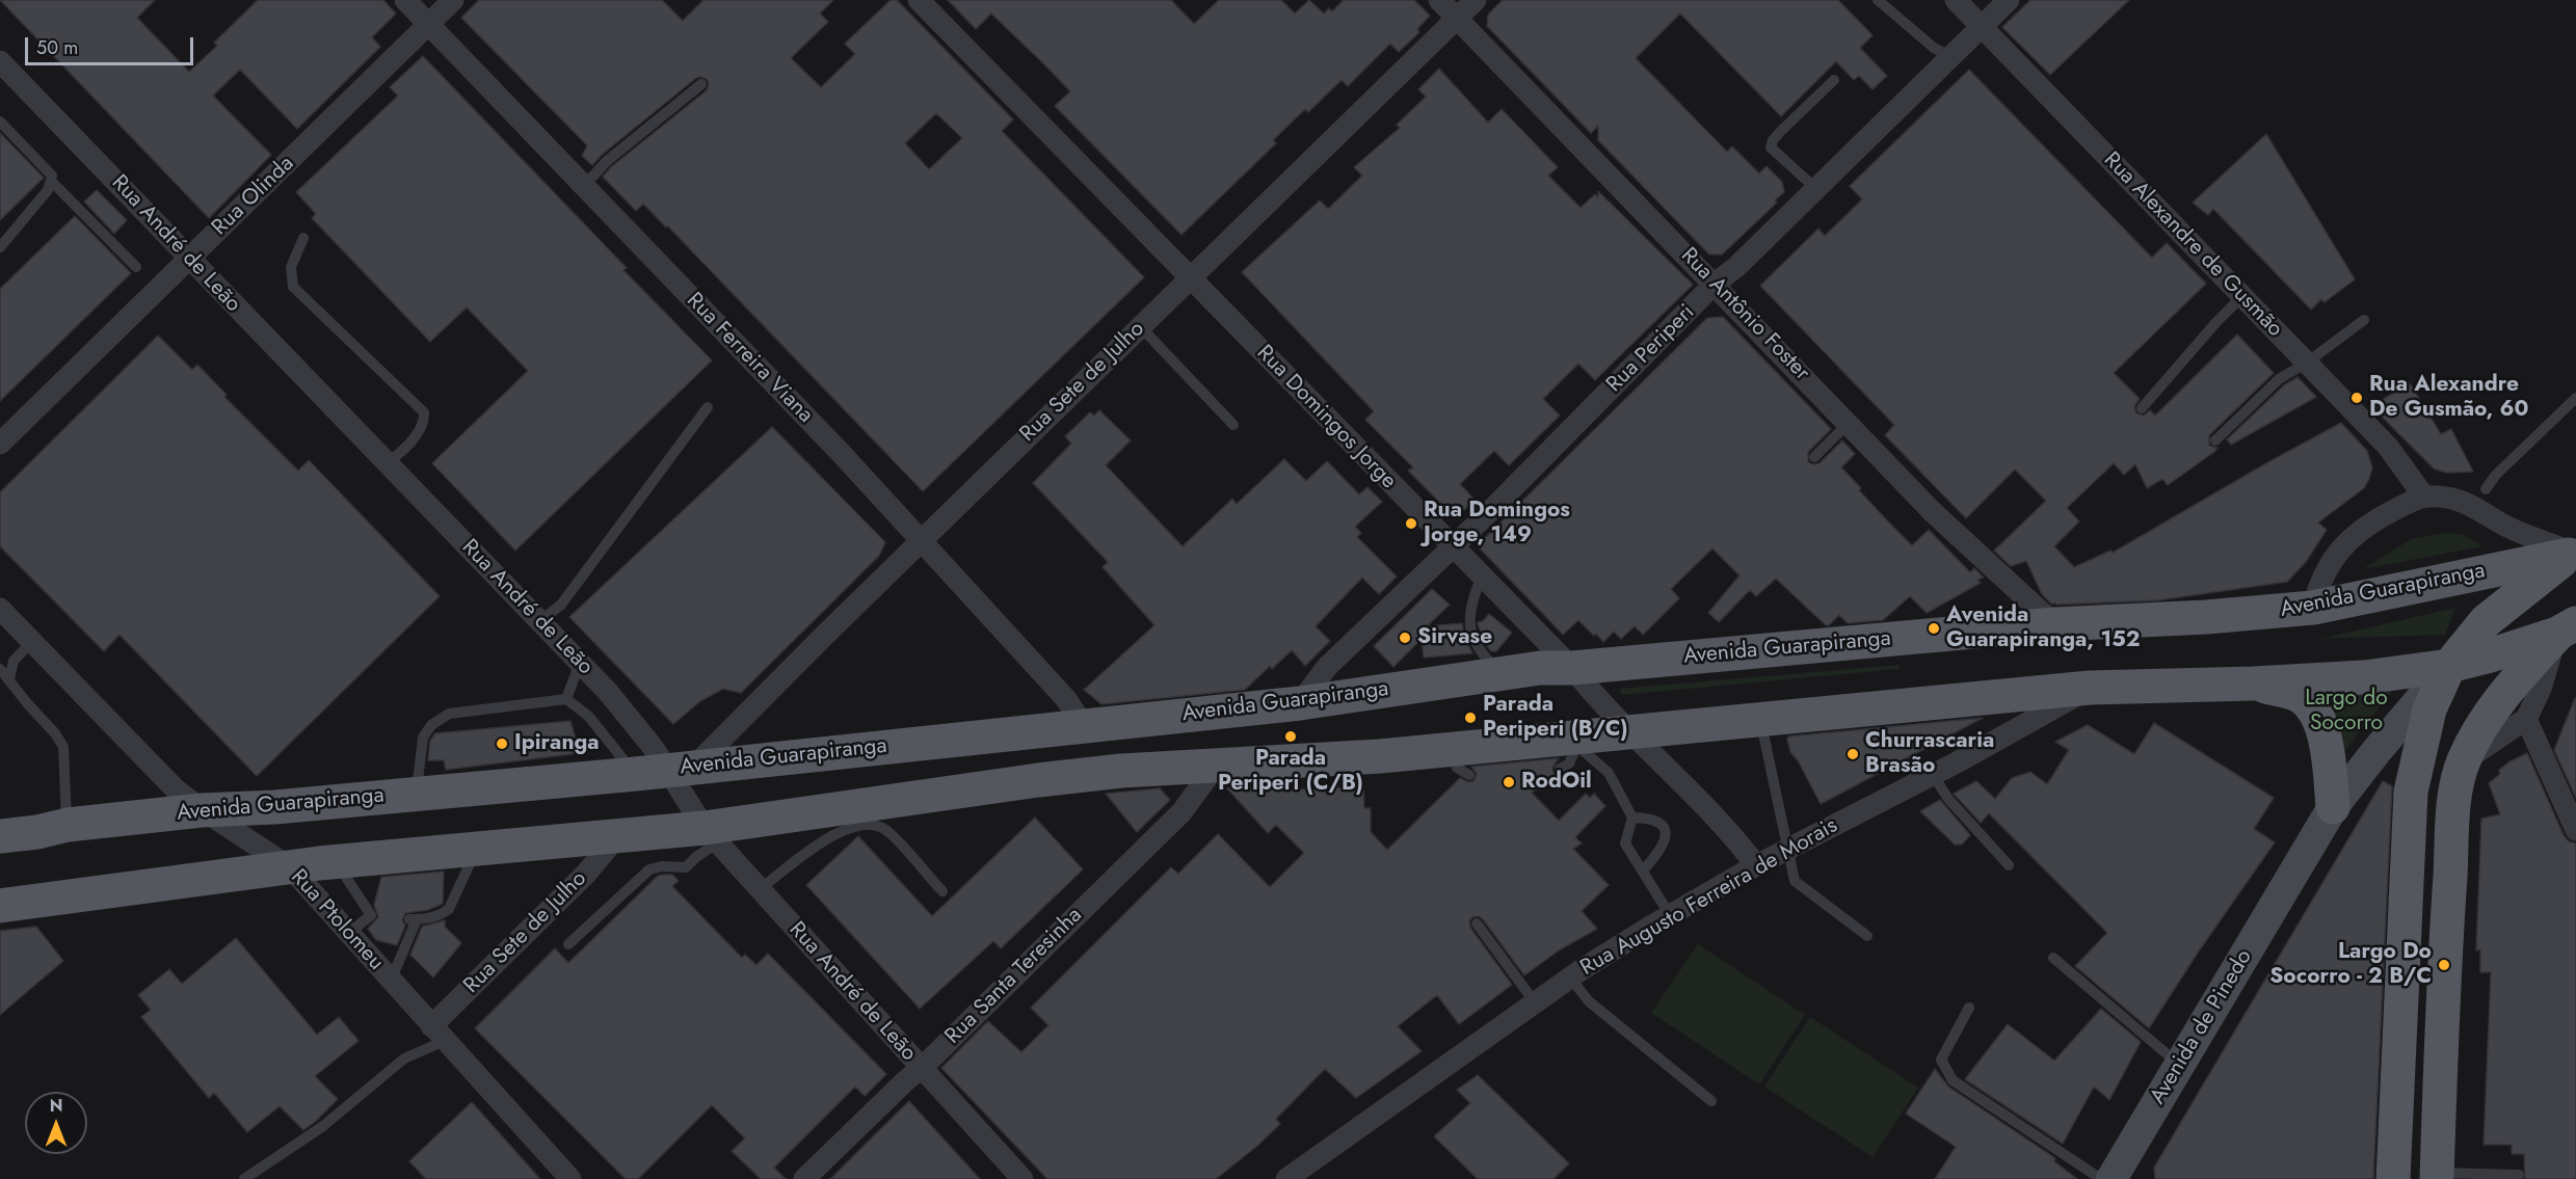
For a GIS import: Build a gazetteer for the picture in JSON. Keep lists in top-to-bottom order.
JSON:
{
  "streets": {
    "main road": ["Avenida Guarapiranga"],
    "street": [
      "Rua Olinda",
      "Rua André de Leão",
      "Rua Alexandre de Gusmão",
      "Rua Antônio Foster",
      "Rua Periperi",
      "Rua Ferreira Viana",
      "Rua Sete de Julho",
      "Rua Domingos Jorge",
      "Rua Augusto Ferreira de Morais",
      "Rua Ptolomeu",
      "Rua Santa Teresinha",
      "Avenida de Pinedo"
    ]
  },
  "crossings": [
    ["Rua Olinda", "Rua André de Leão"],
    ["Rua Olinda", "Rua Ferreira Viana"],
    ["Rua André de Leão", "Rua Sete de Julho"],
    ["Rua André de Leão", "Avenida Guarapiranga"],
    ["Rua André de Leão", "Rua Santa Teresinha"],
    ["Rua Alexandre de Gusmão", "Rua Periperi"],
    ["Rua Antônio Foster", "Rua Periperi"],
    ["Rua Antônio Foster", "Rua Sete de Julho"],
    ["Rua Antônio Foster", "Avenida Guarapiranga"],
    ["Rua Periperi", "Rua Domingos Jorge"],
    ["Rua Periperi", "Avenida Guarapiranga"],
    ["Rua Ferreira Viana", "Rua Sete de Julho"],
    ["Rua Ferreira Viana", "Avenida Guarapiranga"],
    ["Rua Sete de Julho", "Rua Domingos Jorge"],
    ["Rua Sete de Julho", "Avenida Guarapiranga"],
    ["Rua Sete de Julho", "Rua Ptolomeu"],
    ["Rua Domingos Jorge", "Avenida Guarapiranga"],
    ["Rua Domingos Jorge", "Rua Augusto Ferreira de Morais"],
    ["Avenida Guarapiranga", "Rua Ptolomeu"]
  ],
  "parks": ["Largo do Socorro"],
  "places": [
    "Rua Alexandre De Gusmão, 60",
    "Rua Domingos Jorge, 149",
    "Avenida Guarapiranga, 152",
    "Sirvase",
    "Parada Periperi (B/C)",
    "Parada Periperi (C/B)",
    "Ipiranga",
    "Churrascaria Brasão",
    "RodOil",
    "Largo Do Socorro - 2 B/C"
  ],
  "scale_bar": "50 m",
  "north": "top"
}
